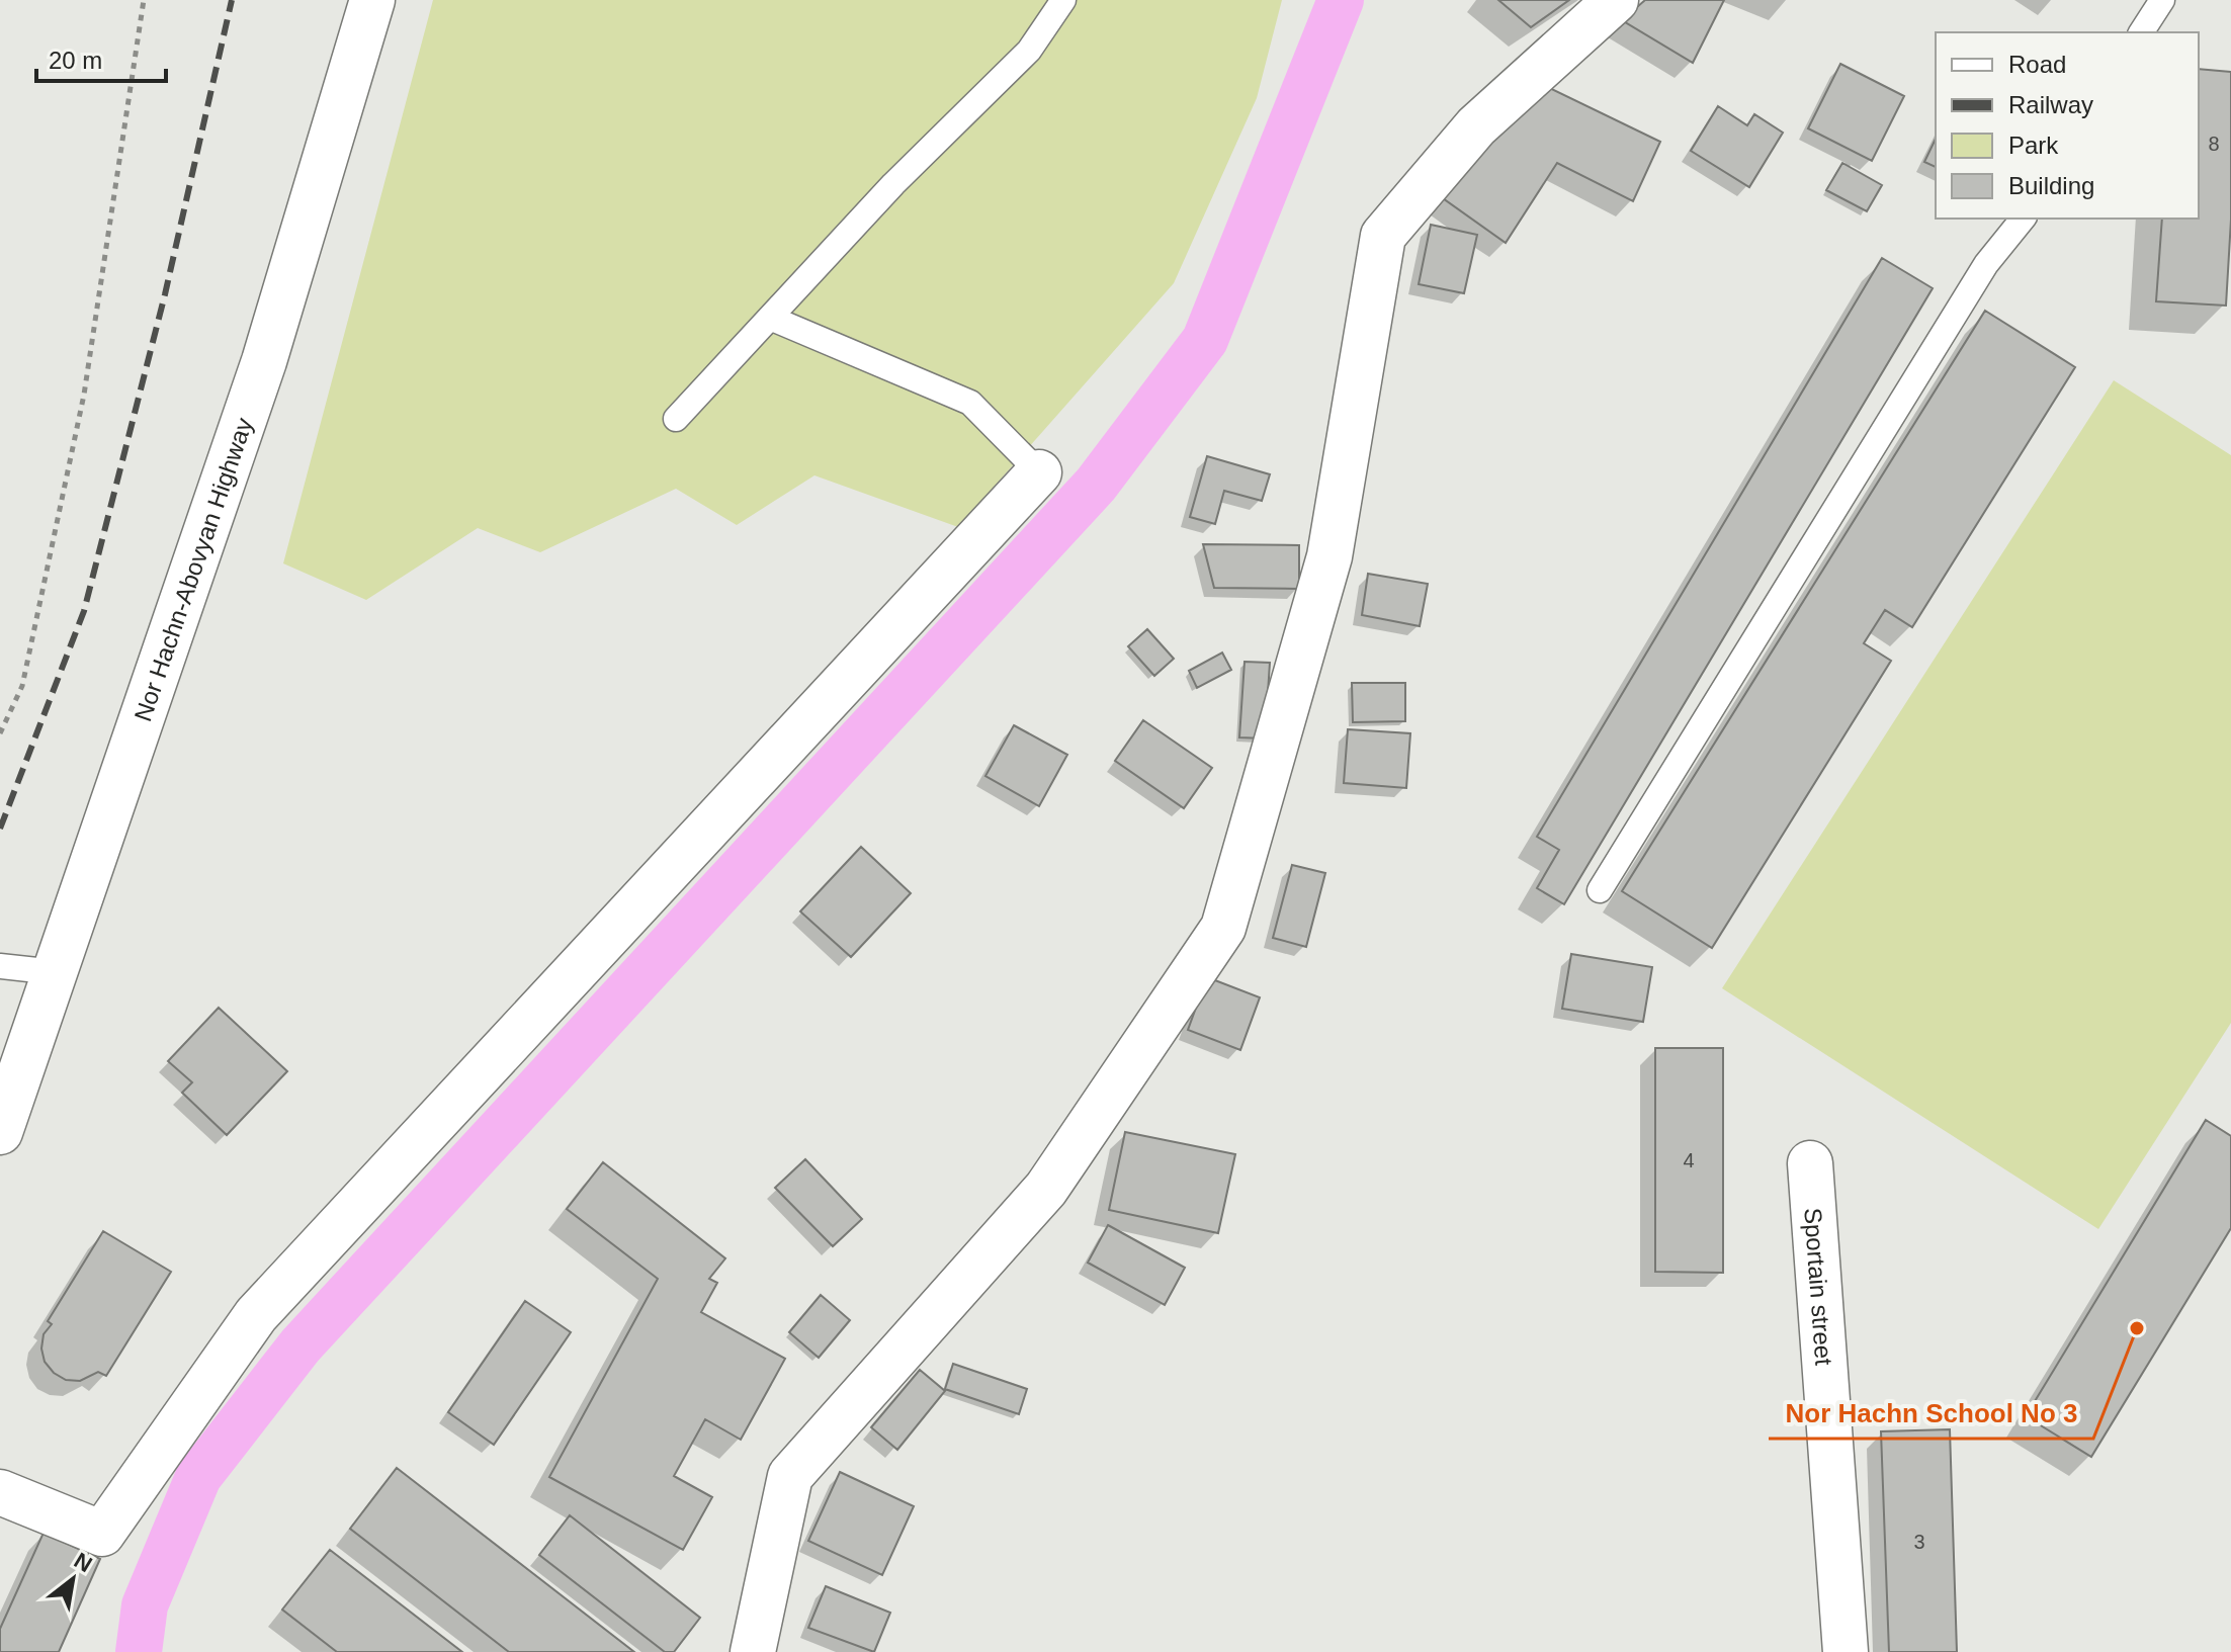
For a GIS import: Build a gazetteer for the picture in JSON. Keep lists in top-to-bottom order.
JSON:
{
  "streets": {
    "street": ["Nor Hachn-Abovyan Highway", "Sportain street"]
  },
  "places": ["Nor Hachn School No 3"],
  "house_numbers": ["8", "4", "3"],
  "legend": [
    "Road",
    "Railway",
    "Park",
    "Building"
  ],
  "scale_bar": "20 m",
  "north": "top right"
}
